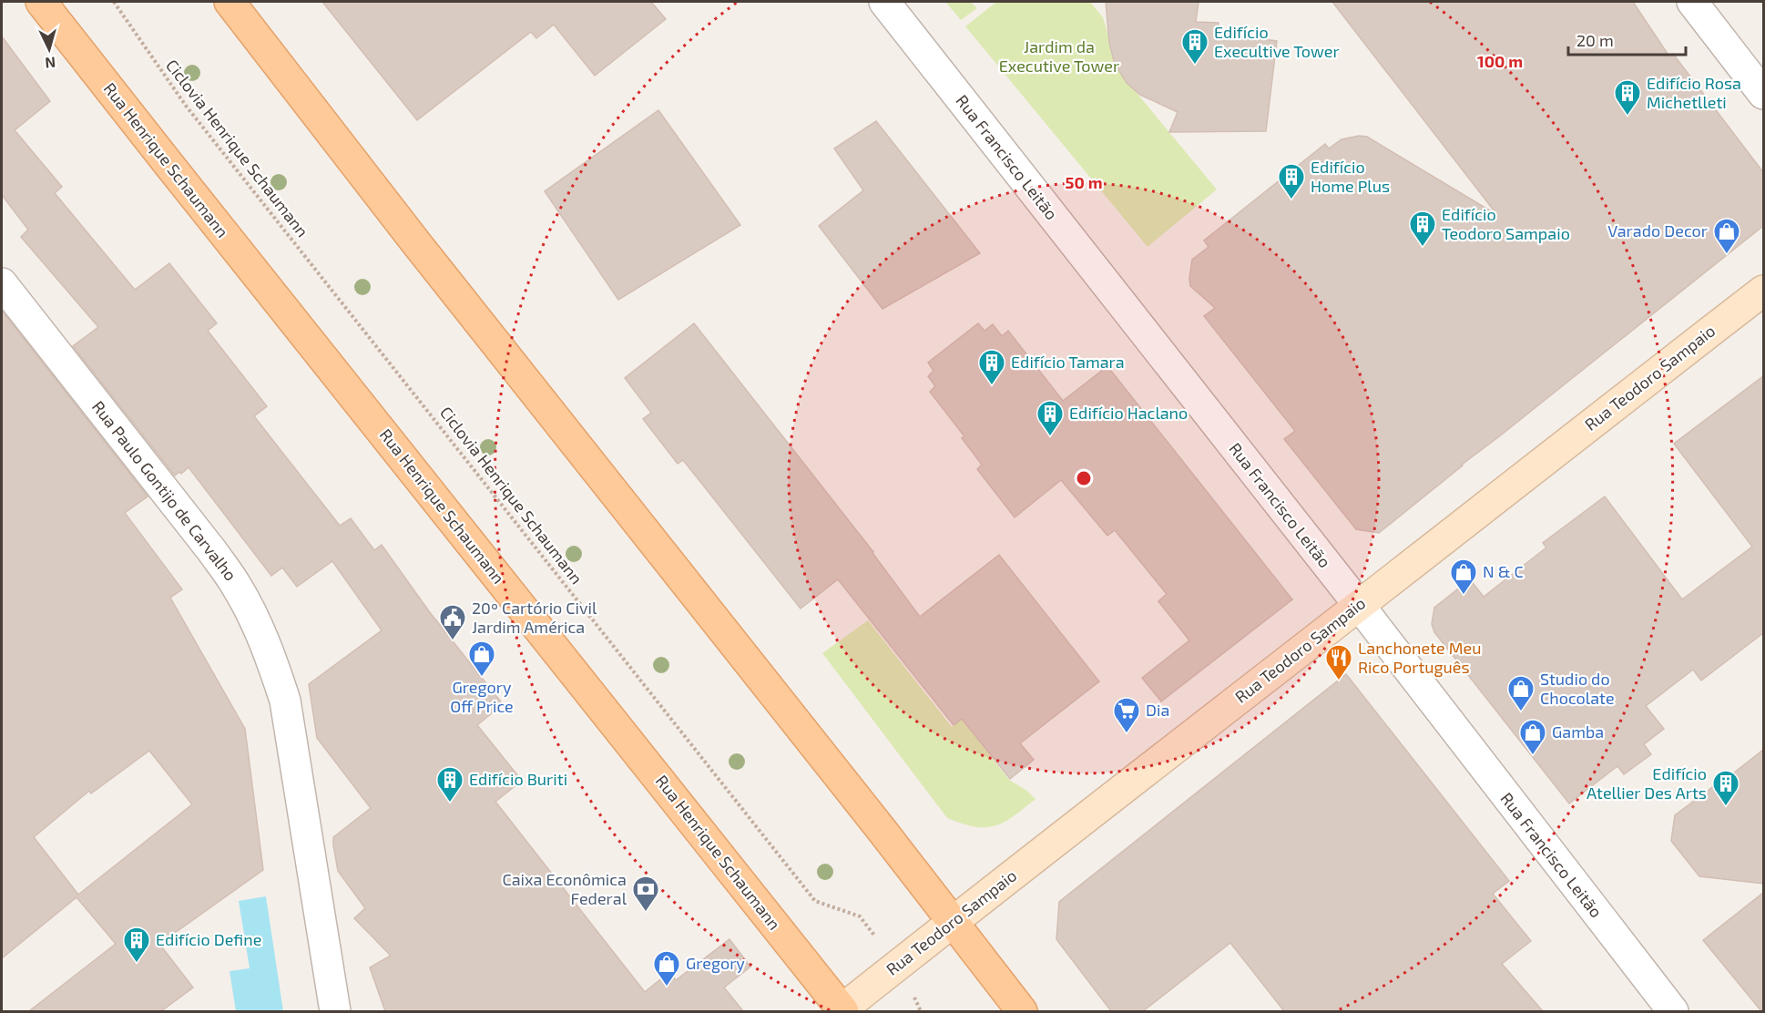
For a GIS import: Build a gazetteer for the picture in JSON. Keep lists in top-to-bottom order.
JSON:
{
  "streets": {
    "main road": ["Rua Henrique Schaumann", "Rua Teodoro Sampaio"],
    "street": ["Rua Francisco Leitão", "Rua Paulo Gontijo de Carvalho"],
    "path": ["Ciclovia Henrique Schaumann"]
  },
  "crossings": [
    ["Ciclovia Henrique Schaumann", "Rua Teodoro Sampaio"],
    ["Rua Francisco Leitão", "Rua Teodoro Sampaio"],
    ["Rua Henrique Schaumann", "Rua Teodoro Sampaio"]
  ],
  "parks": ["Jardim da Executive Tower"],
  "places": {
    "building": [
      "Edifício Execultive Tower",
      "Edifício Rosa Michetlleti",
      "Edifício Home Plus",
      "Edifício Teodoro Sampaio",
      "Edifício Tamara",
      "Edifício Haclano",
      "Edifício Buriti",
      "Edifício Atellier Des Arts",
      "Edifício Define"
    ],
    "shop": [
      "Varado Decor",
      "N & C",
      "Gregory Off Price",
      "Studio do Chocolate",
      "Gamba",
      "Gregory"
    ],
    "public building": ["20º Cartório Civil Jardim América"],
    "restaurant": ["Lanchonete Meu Rico Português"],
    "supermarket": ["Dia"],
    "bank": ["Caixa Econômica Federal"]
  },
  "scale_bar": "20 m",
  "north": "bottom",
  "rings": ["100 m", "50 m"]
}
